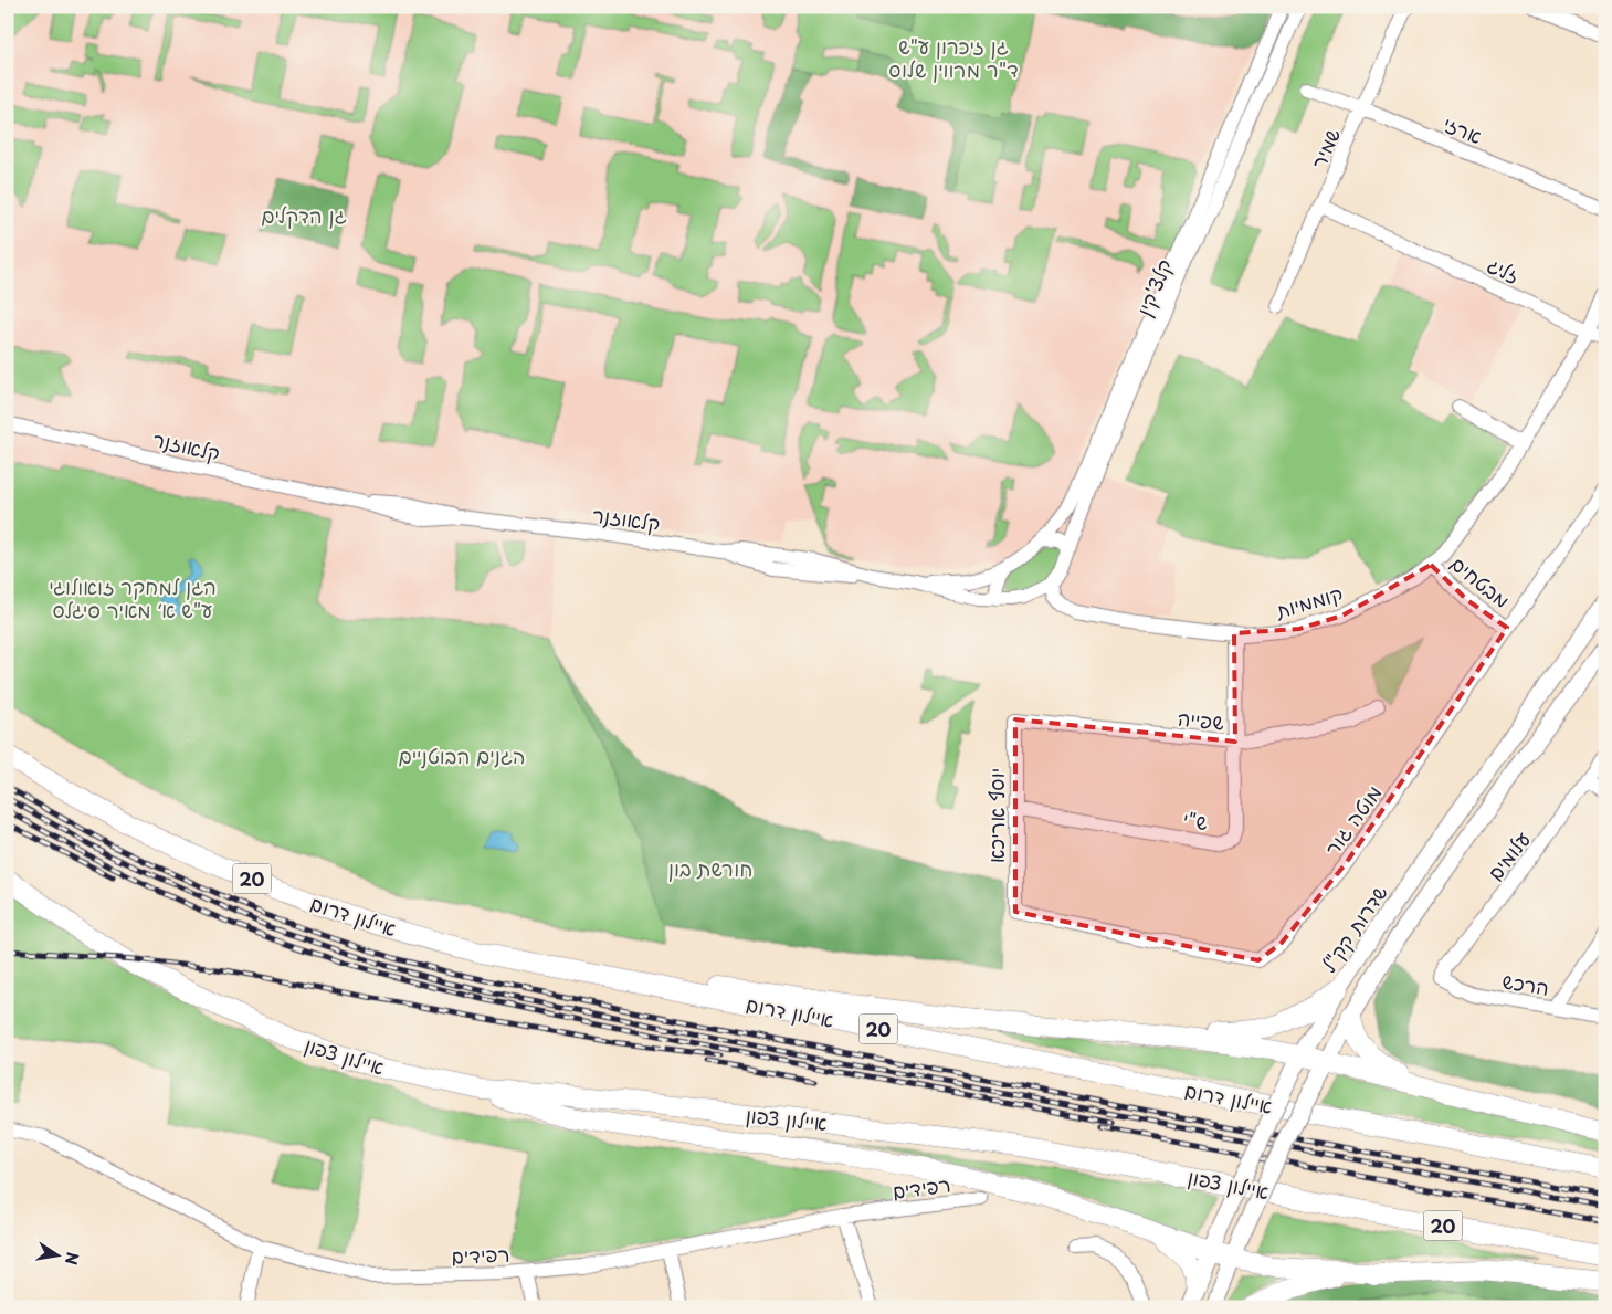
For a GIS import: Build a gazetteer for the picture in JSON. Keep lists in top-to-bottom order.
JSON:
{
  "streets": {
    "highway": ["20", "איילון דרום", "איילון צפון"],
    "main road": ["שדרות קק\"ל"],
    "street": [
      "ארזי",
      "שמיר",
      "זליג",
      "קלצ'קין",
      "קלאוזנר",
      "מבטחים",
      "קוממיות",
      "שפייה",
      "יוסף אריכא",
      "ש\"י",
      "מוטה גור",
      "עלומים",
      "הרכש",
      "רפידים"
    ]
  },
  "crossings": [
    ["ארזי", "שמיר"],
    ["שמיר", "זליג"],
    ["זליג", "קוממיות"],
    ["קלצ'קין", "קלאוזנר"],
    ["קלצ'קין", "קוממיות"],
    ["קלאוזנר", "קוממיות"],
    ["מבטחים", "קוממיות"],
    ["מבטחים", "מוטה גור"],
    ["קוממיות", "ש\"י"],
    ["שפייה", "יוסף אריכא"],
    ["שפייה", "ש\"י"],
    ["יוסף אריכא", "ש\"י"],
    ["יוסף אריכא", "מוטה גור"],
    ["עלומים", "הרכש"]
  ],
  "parks": [
    "גן זיכרון ע\"ש ד\"ר מרווין שלוס",
    "גן הדקלים",
    "הגן למחקר זואולוגי ע\"ש א׳ מאיר סיגלס",
    "הגנים הבוטניים",
    "חורשת בון"
  ],
  "north": "right"
}
